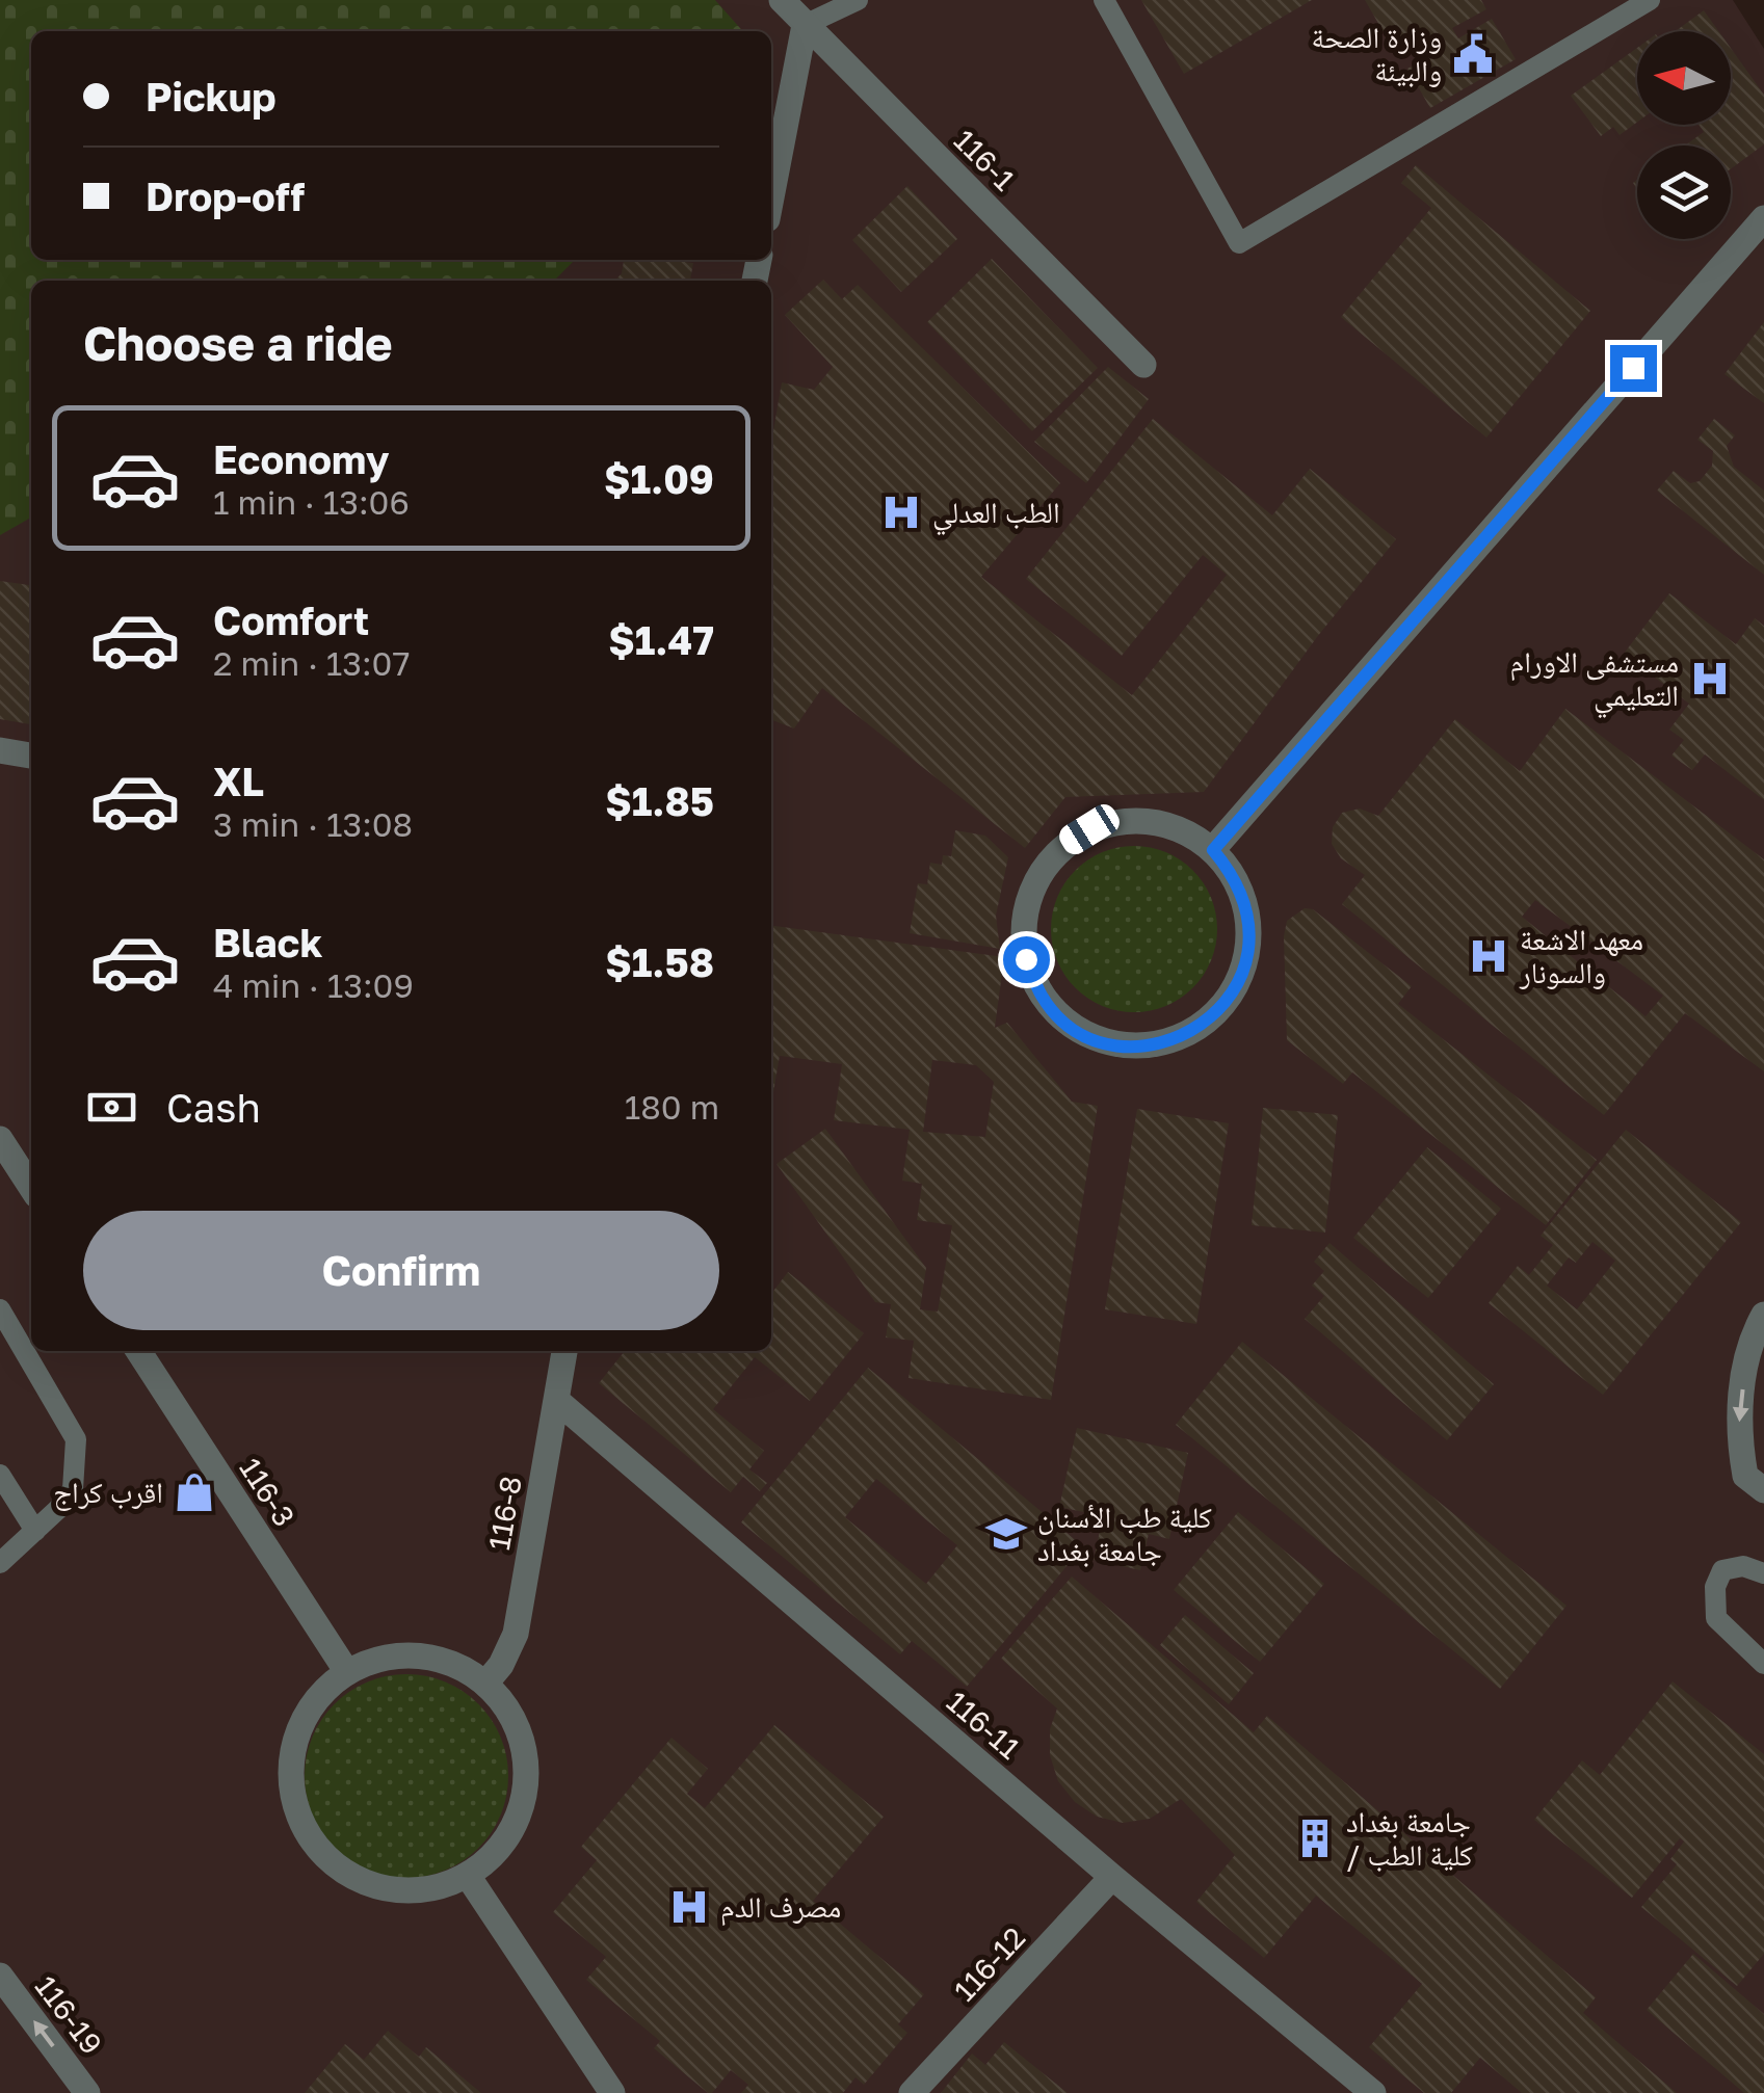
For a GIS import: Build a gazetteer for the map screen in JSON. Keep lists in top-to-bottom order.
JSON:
{
  "streets": {
    "street": [
      "116-1",
      "116-3",
      "116-8",
      "116-11",
      "116-12",
      "116-19"
    ]
  },
  "crossings": [
    ["116-3", "116-8"],
    ["116-8", "116-11"],
    ["116-11", "116-12"]
  ],
  "one_way": ["116-19"],
  "places": {
    "public building": ["وزارة الصحة والبيئة"],
    "hospital": [
      "الطب العدلي",
      "مستشفى الاورام التعليمي",
      "معهد الاشعة والسونار",
      "مصرف الدم"
    ],
    "shop": ["اقرب كراج"],
    "school or university": ["كلية طب الأسنان جامعة بغداد"],
    "building": ["جامعة بغداد / كلية الطب"]
  },
  "north": "left",
  "page": {
    "banner": ["Pickup", "Drop-off"],
    "heading": "Choose a ride",
    "list": [
      {
        "name": "Economy",
        "note": "1 min · 13:06",
        "value": "$1.09"
      },
      {
        "name": "Comfort",
        "note": "2 min · 13:07",
        "value": "$1.47"
      },
      {
        "name": "XL",
        "note": "3 min · 13:08",
        "value": "$1.85"
      },
      {
        "name": "Black",
        "note": "4 min · 13:09",
        "value": "$1.58"
      }
    ],
    "pay": ["Cash", "180 m"],
    "buttons": "Confirm"
  }
}
